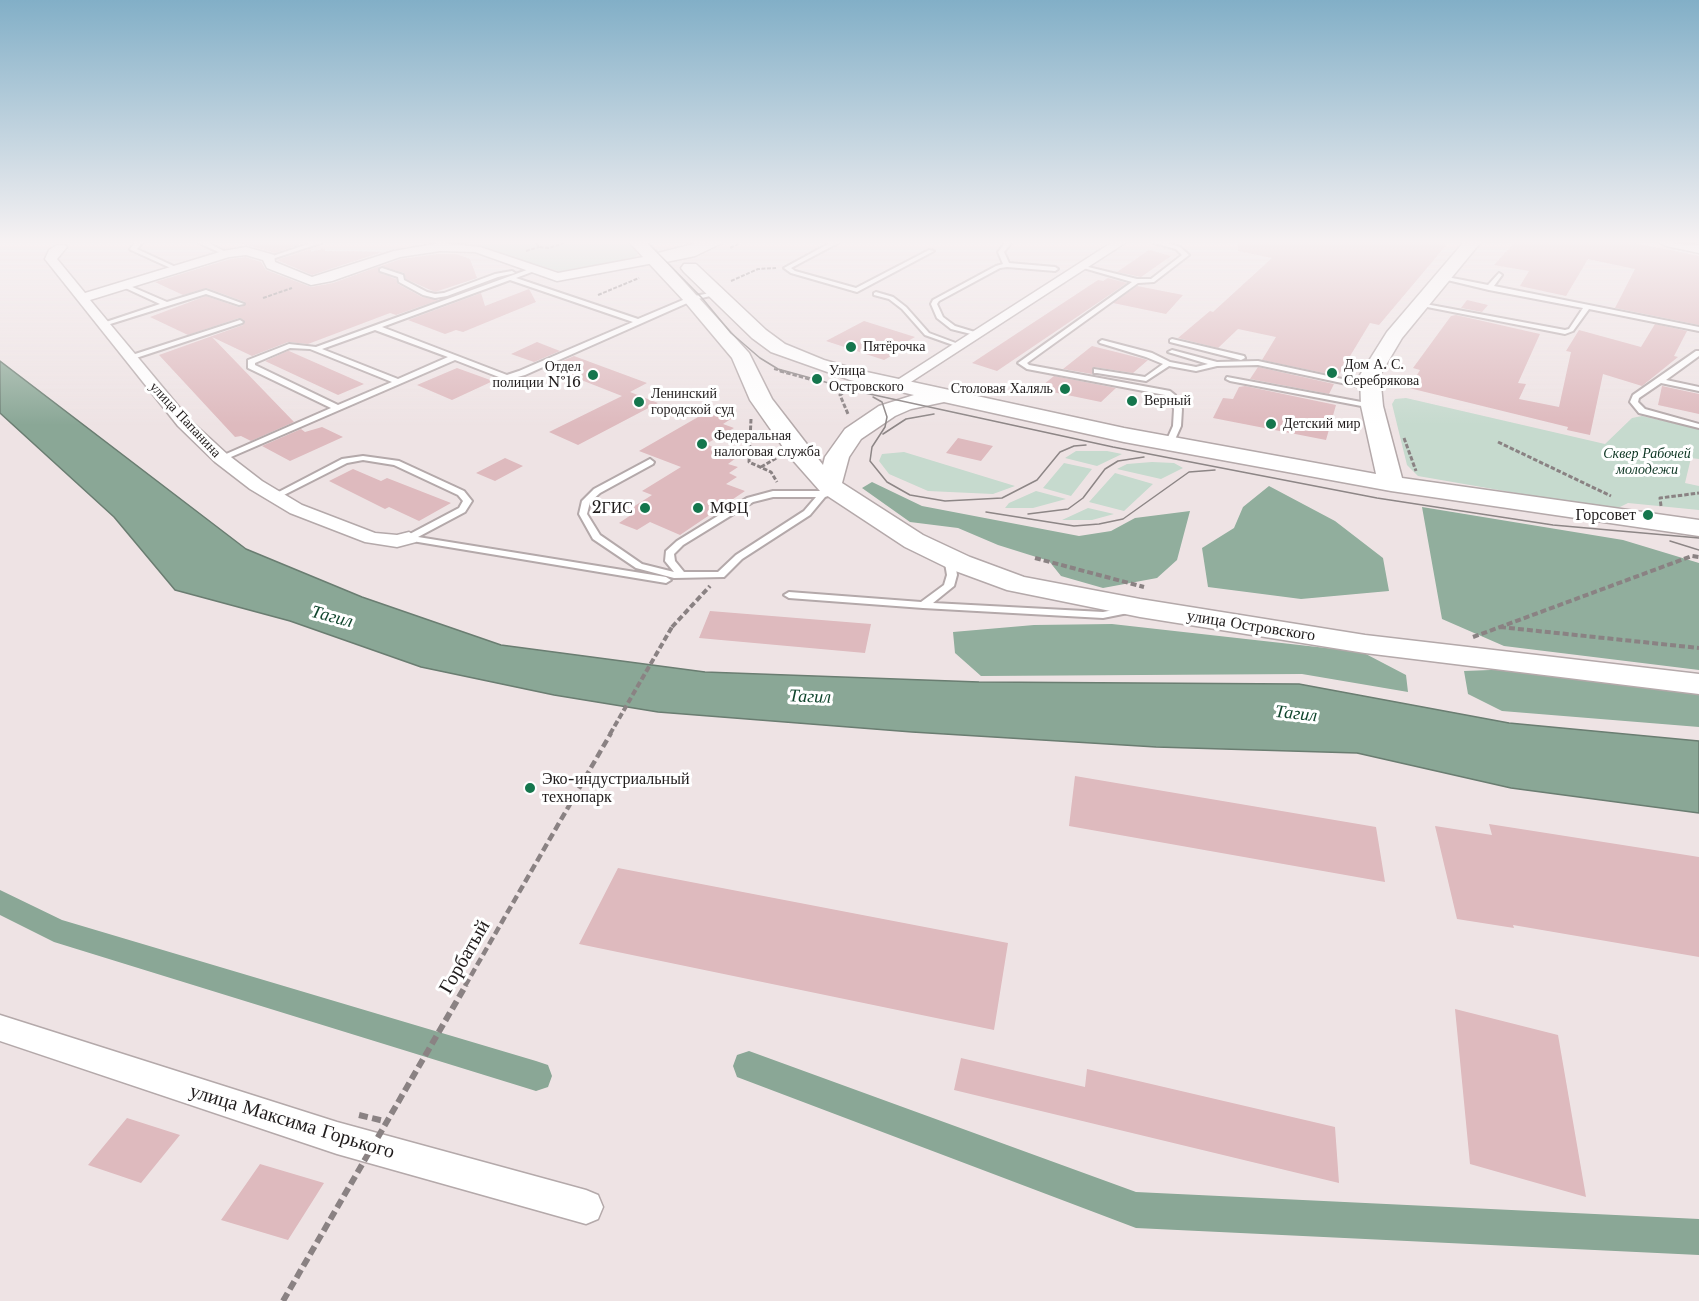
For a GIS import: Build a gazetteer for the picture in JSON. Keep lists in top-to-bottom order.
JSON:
{
  "streets": {
    "main road": ["улица Островского"],
    "street": ["улица Папанина", "улица Максима Горького"],
    "path": ["Горбатый"]
  },
  "water": ["Тагил"],
  "parks": ["Сквер Рабочей молодежи"],
  "places": [
    "Пятёрочка",
    "Дом А. С. Серебрякова",
    "Отдел полиции №16",
    "Улица Островского",
    "Столовая Халяль",
    "Верный",
    "Ленинский городской суд",
    "Детский мир",
    "Федеральная налоговая служба",
    "2ГИС",
    "МФЦ",
    "Горсовет",
    "Эко-индустриальный технопарк"
  ]
}
